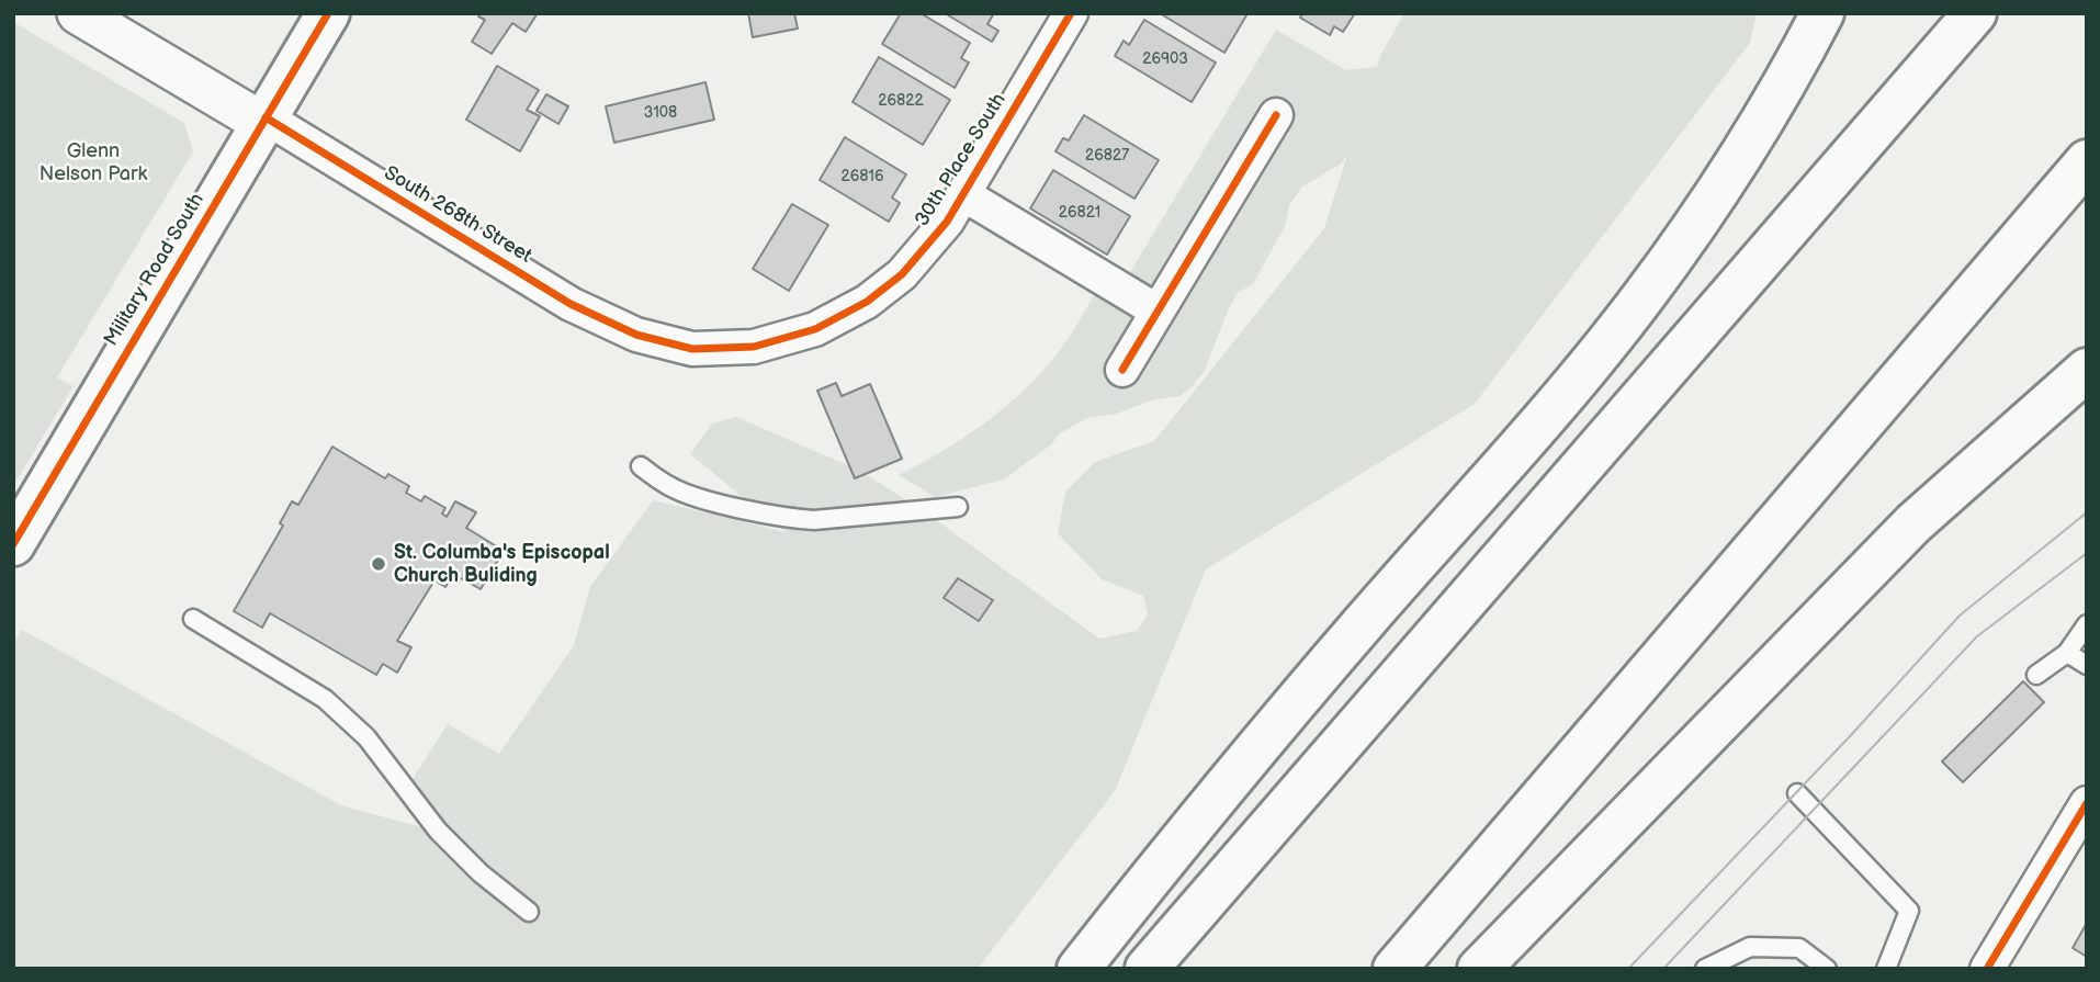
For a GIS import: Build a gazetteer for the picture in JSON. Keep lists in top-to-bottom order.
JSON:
{
  "streets": {
    "main road": ["Military Road South"],
    "street": ["30th Place South", "South 268th Street"]
  },
  "crossings": [
    ["30th Place South", "South 268th Street"],
    ["South 268th Street", "Military Road South"]
  ],
  "parks": ["Glenn Nelson Park"],
  "places": ["St. Columba's Episcopal Church Buliding"],
  "house_numbers": [
    "26903",
    "26822",
    "3108",
    "26827",
    "26816",
    "26821"
  ]
}
